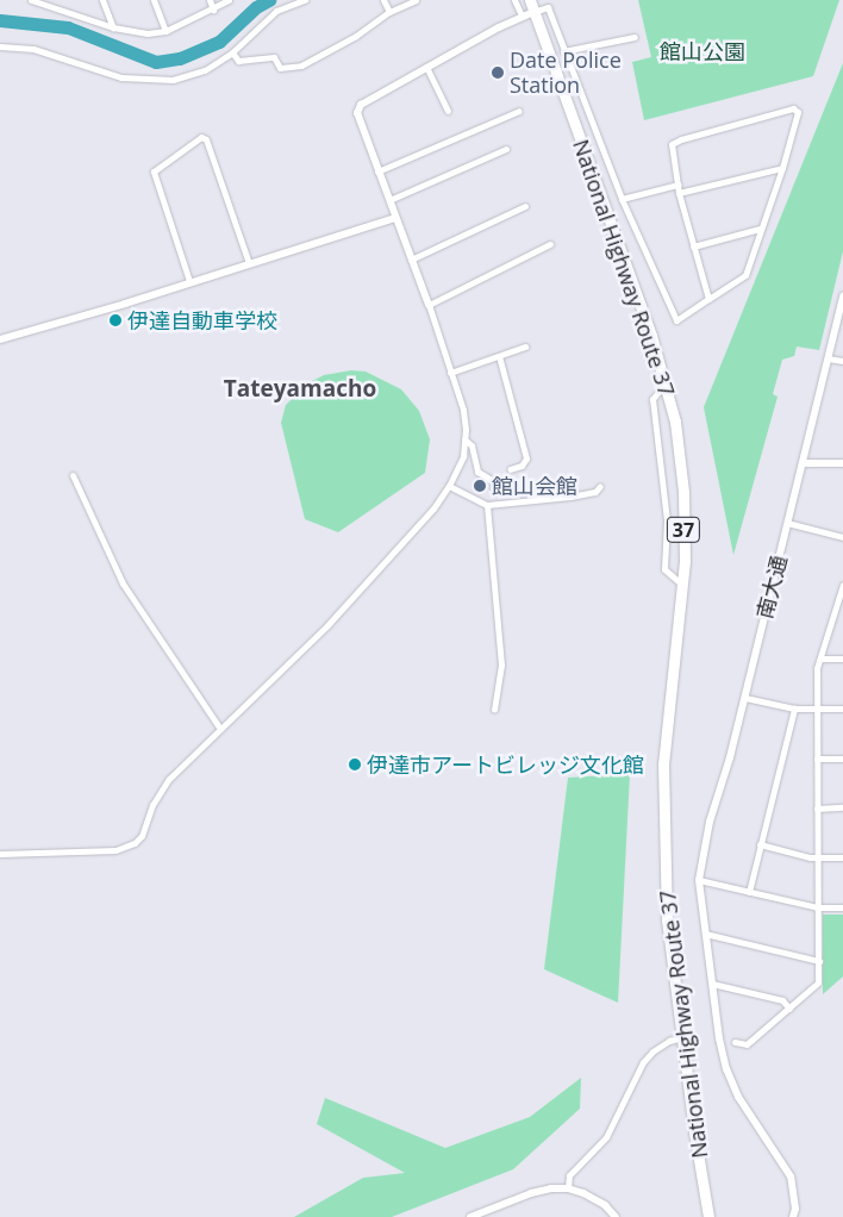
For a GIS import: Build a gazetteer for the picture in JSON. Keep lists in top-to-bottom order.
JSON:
{
  "streets": {
    "highway": ["National Highway Route 37", "37"],
    "street": ["南大通"]
  },
  "districts": ["Tateyamacho"],
  "parks": ["館山公園"],
  "places": [
    "Date Police Station",
    "伊達自動車学校",
    "館山会館",
    "伊達市アートビレッジ文化館"
  ]
}
